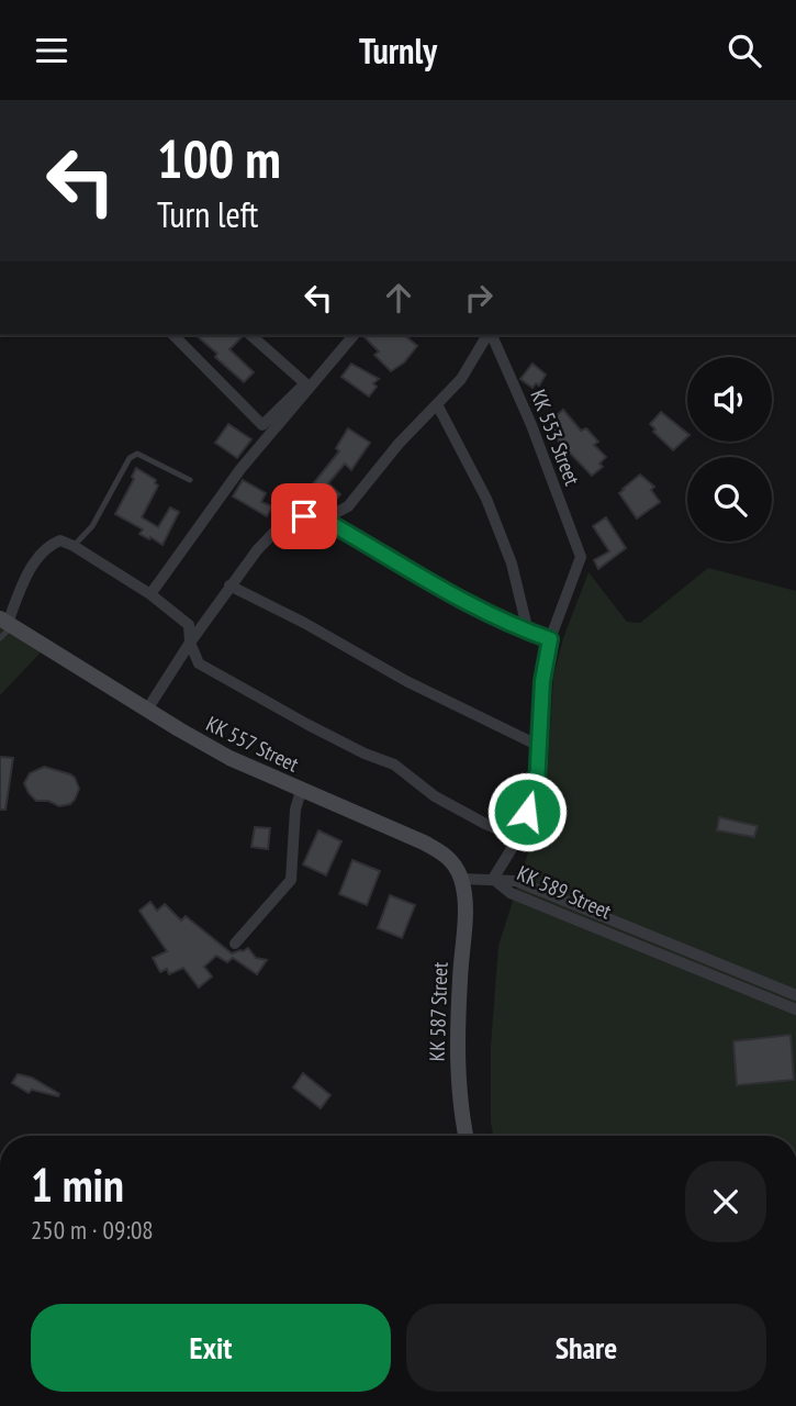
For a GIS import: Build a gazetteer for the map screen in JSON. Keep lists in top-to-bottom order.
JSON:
{
  "streets": {
    "street": [
      "KK 553 Street",
      "KK 557 Street",
      "KK 589 Street",
      "KK 587 Street"
    ]
  },
  "crossings": [
    ["KK 557 Street", "KK 587 Street"]
  ],
  "page": {
    "header": "Turnly",
    "turn": ["100 m", "Turn left"],
    "heading": ["1 min", "250 m · 09:08"],
    "buttons": ["Exit", "Share"]
  }
}
